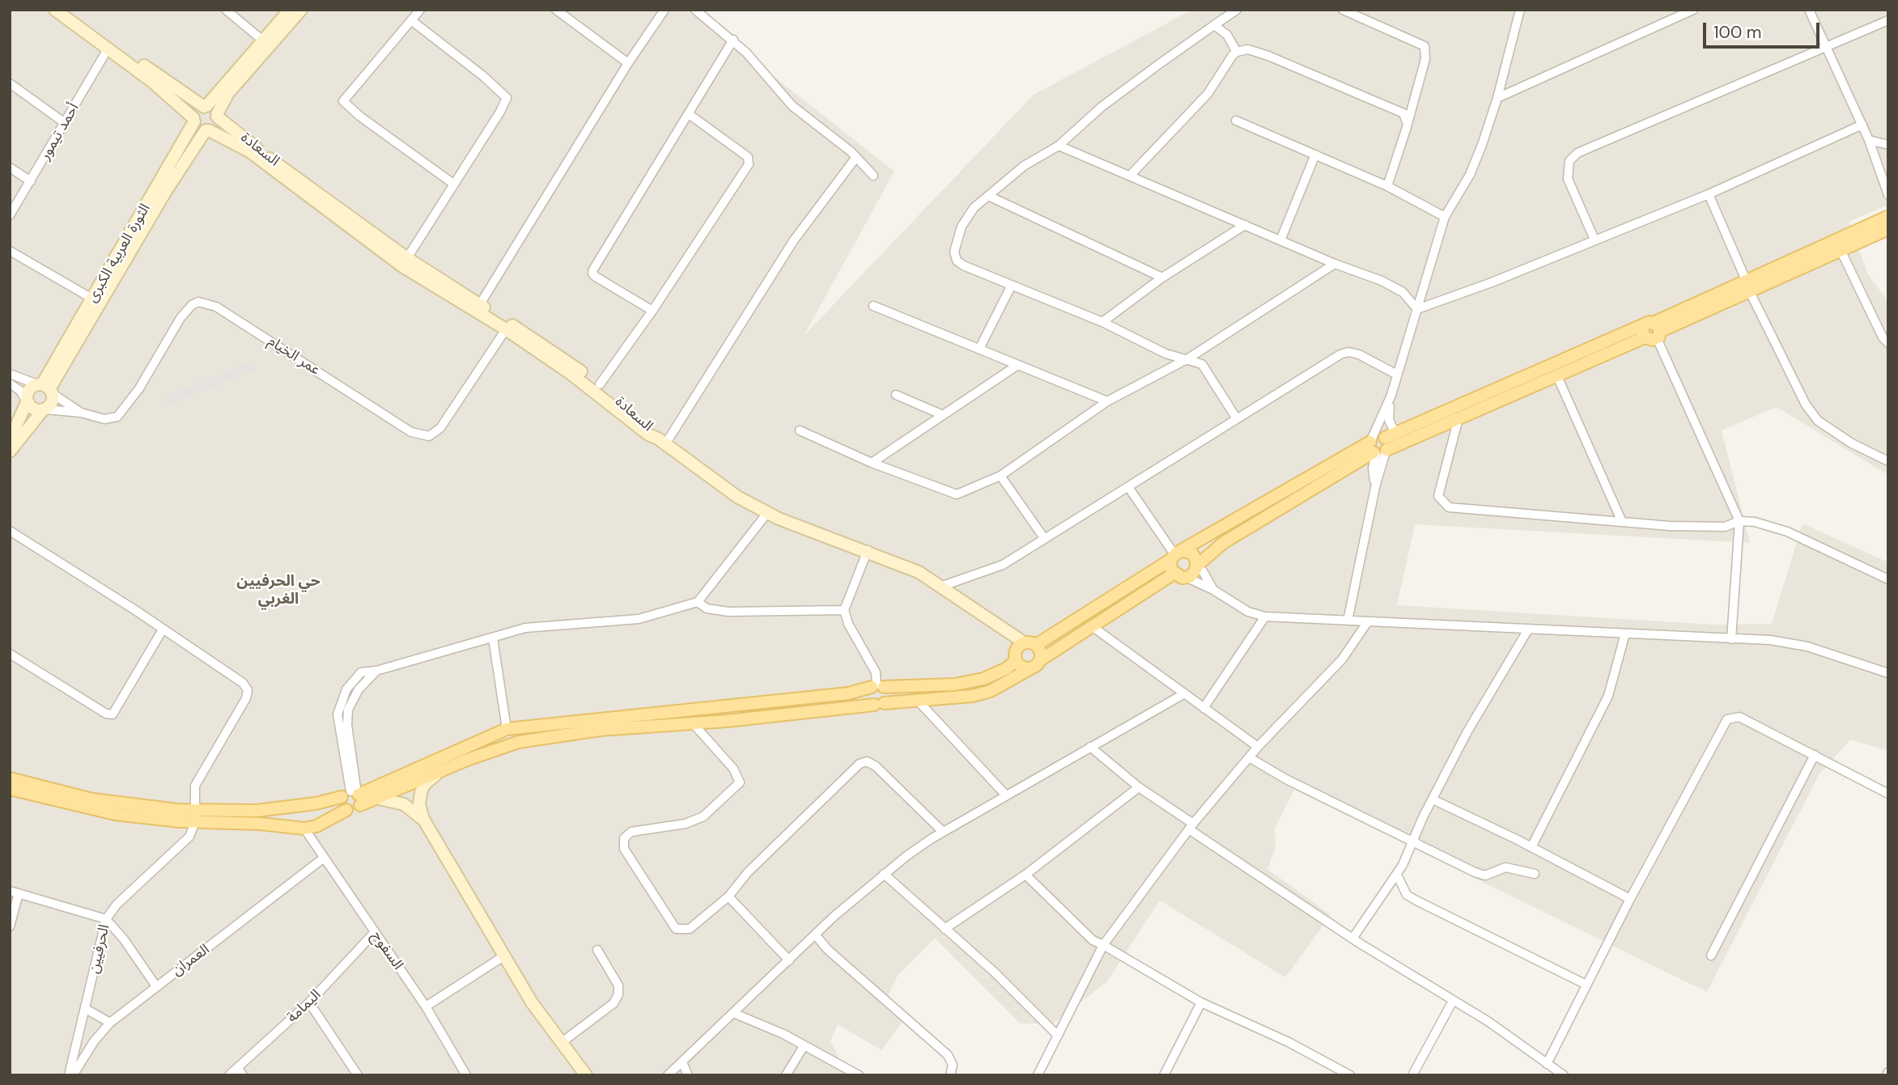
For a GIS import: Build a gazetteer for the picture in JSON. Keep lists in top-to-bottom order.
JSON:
{
  "streets": {
    "street": [
      "أحمد تيمور",
      "السعادة",
      "الثورة العربية الكبرى",
      "عمر الخيام",
      "الحرفيين",
      "السفوح",
      "العمران",
      "اليمامة"
    ]
  },
  "crossings": [
    ["السعادة", "الثورة العربية الكبرى"],
    ["السعادة", "عمر الخيام"],
    ["الثورة العربية الكبرى", "عمر الخيام"],
    ["الحرفيين", "العمران"],
    ["السفوح", "العمران"],
    ["السفوح", "اليمامة"]
  ],
  "districts": ["حي الحرفيين الغربي"],
  "scale_bar": "100 m"
}
